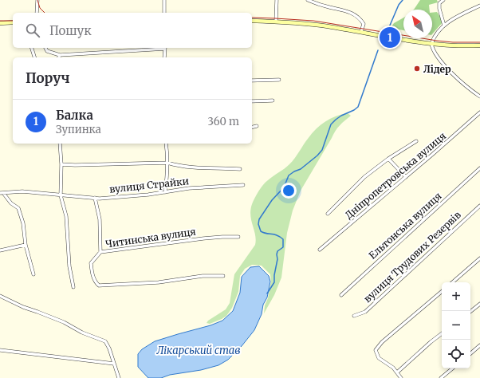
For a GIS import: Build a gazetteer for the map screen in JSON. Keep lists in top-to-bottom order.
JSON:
{
  "streets": {
    "street": [
      "Дніпропетровська вулиця",
      "вулиця Страйки",
      "Ельтонська вулиця",
      "Читинська вулиця",
      "вулиця Трудових Резервів"
    ]
  },
  "crossings": [
    ["вулиця Страйки", "Читинська вулиця"]
  ],
  "water": ["Лікарський став"],
  "places": ["Лідер"],
  "north": "top left",
  "page": {
    "search": "Пошук",
    "pins": "1",
    "heading": "Поруч",
    "list": [
      {
        "mark": "1",
        "name": "Балка",
        "note": "Зупинка",
        "value": "360 m"
      }
    ],
    "map_buttons": ["+", "−"]
  }
}
